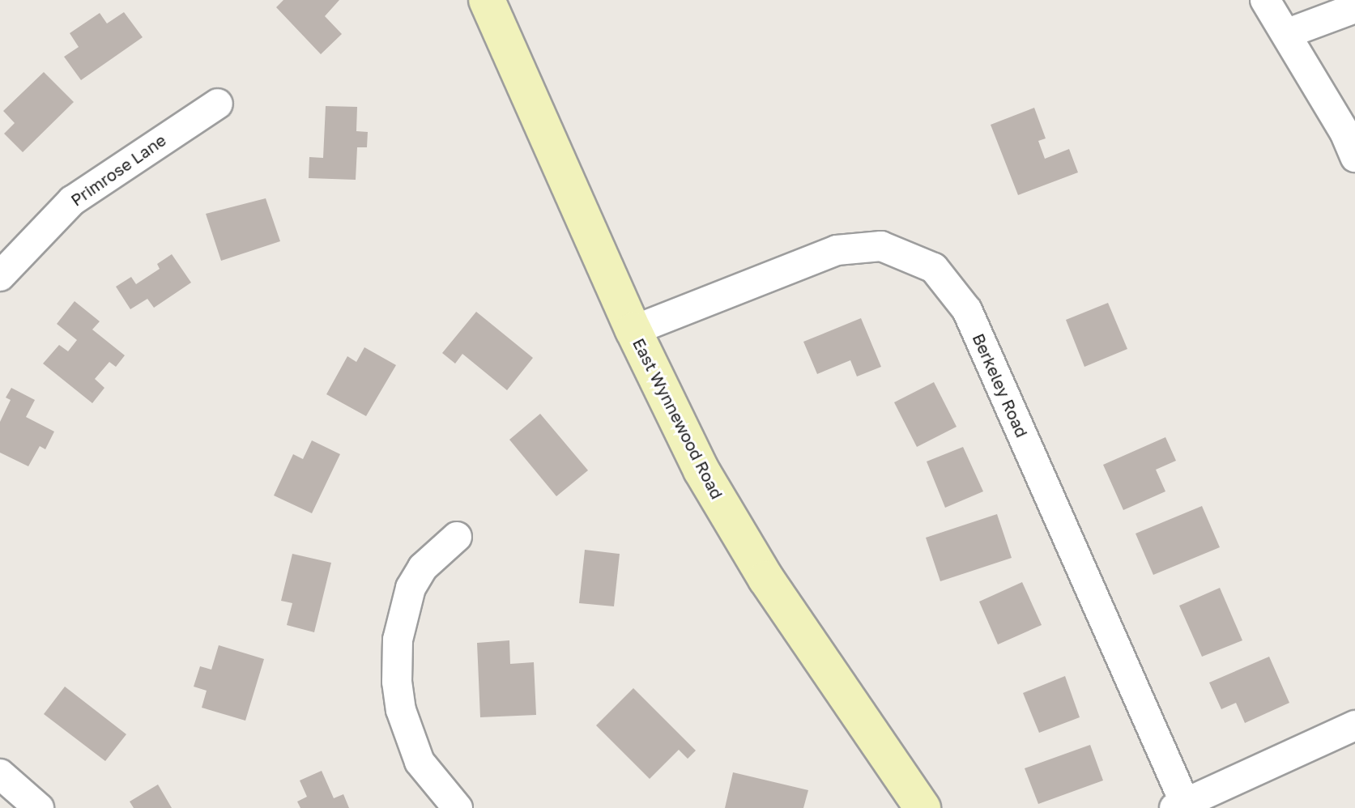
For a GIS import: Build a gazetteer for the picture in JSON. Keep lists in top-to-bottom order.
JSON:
{
  "streets": {
    "street": ["Primrose Lane", "Berkeley Road", "East Wynnewood Road"]
  },
  "crossings": [
    ["Berkeley Road", "East Wynnewood Road"]
  ]
}
